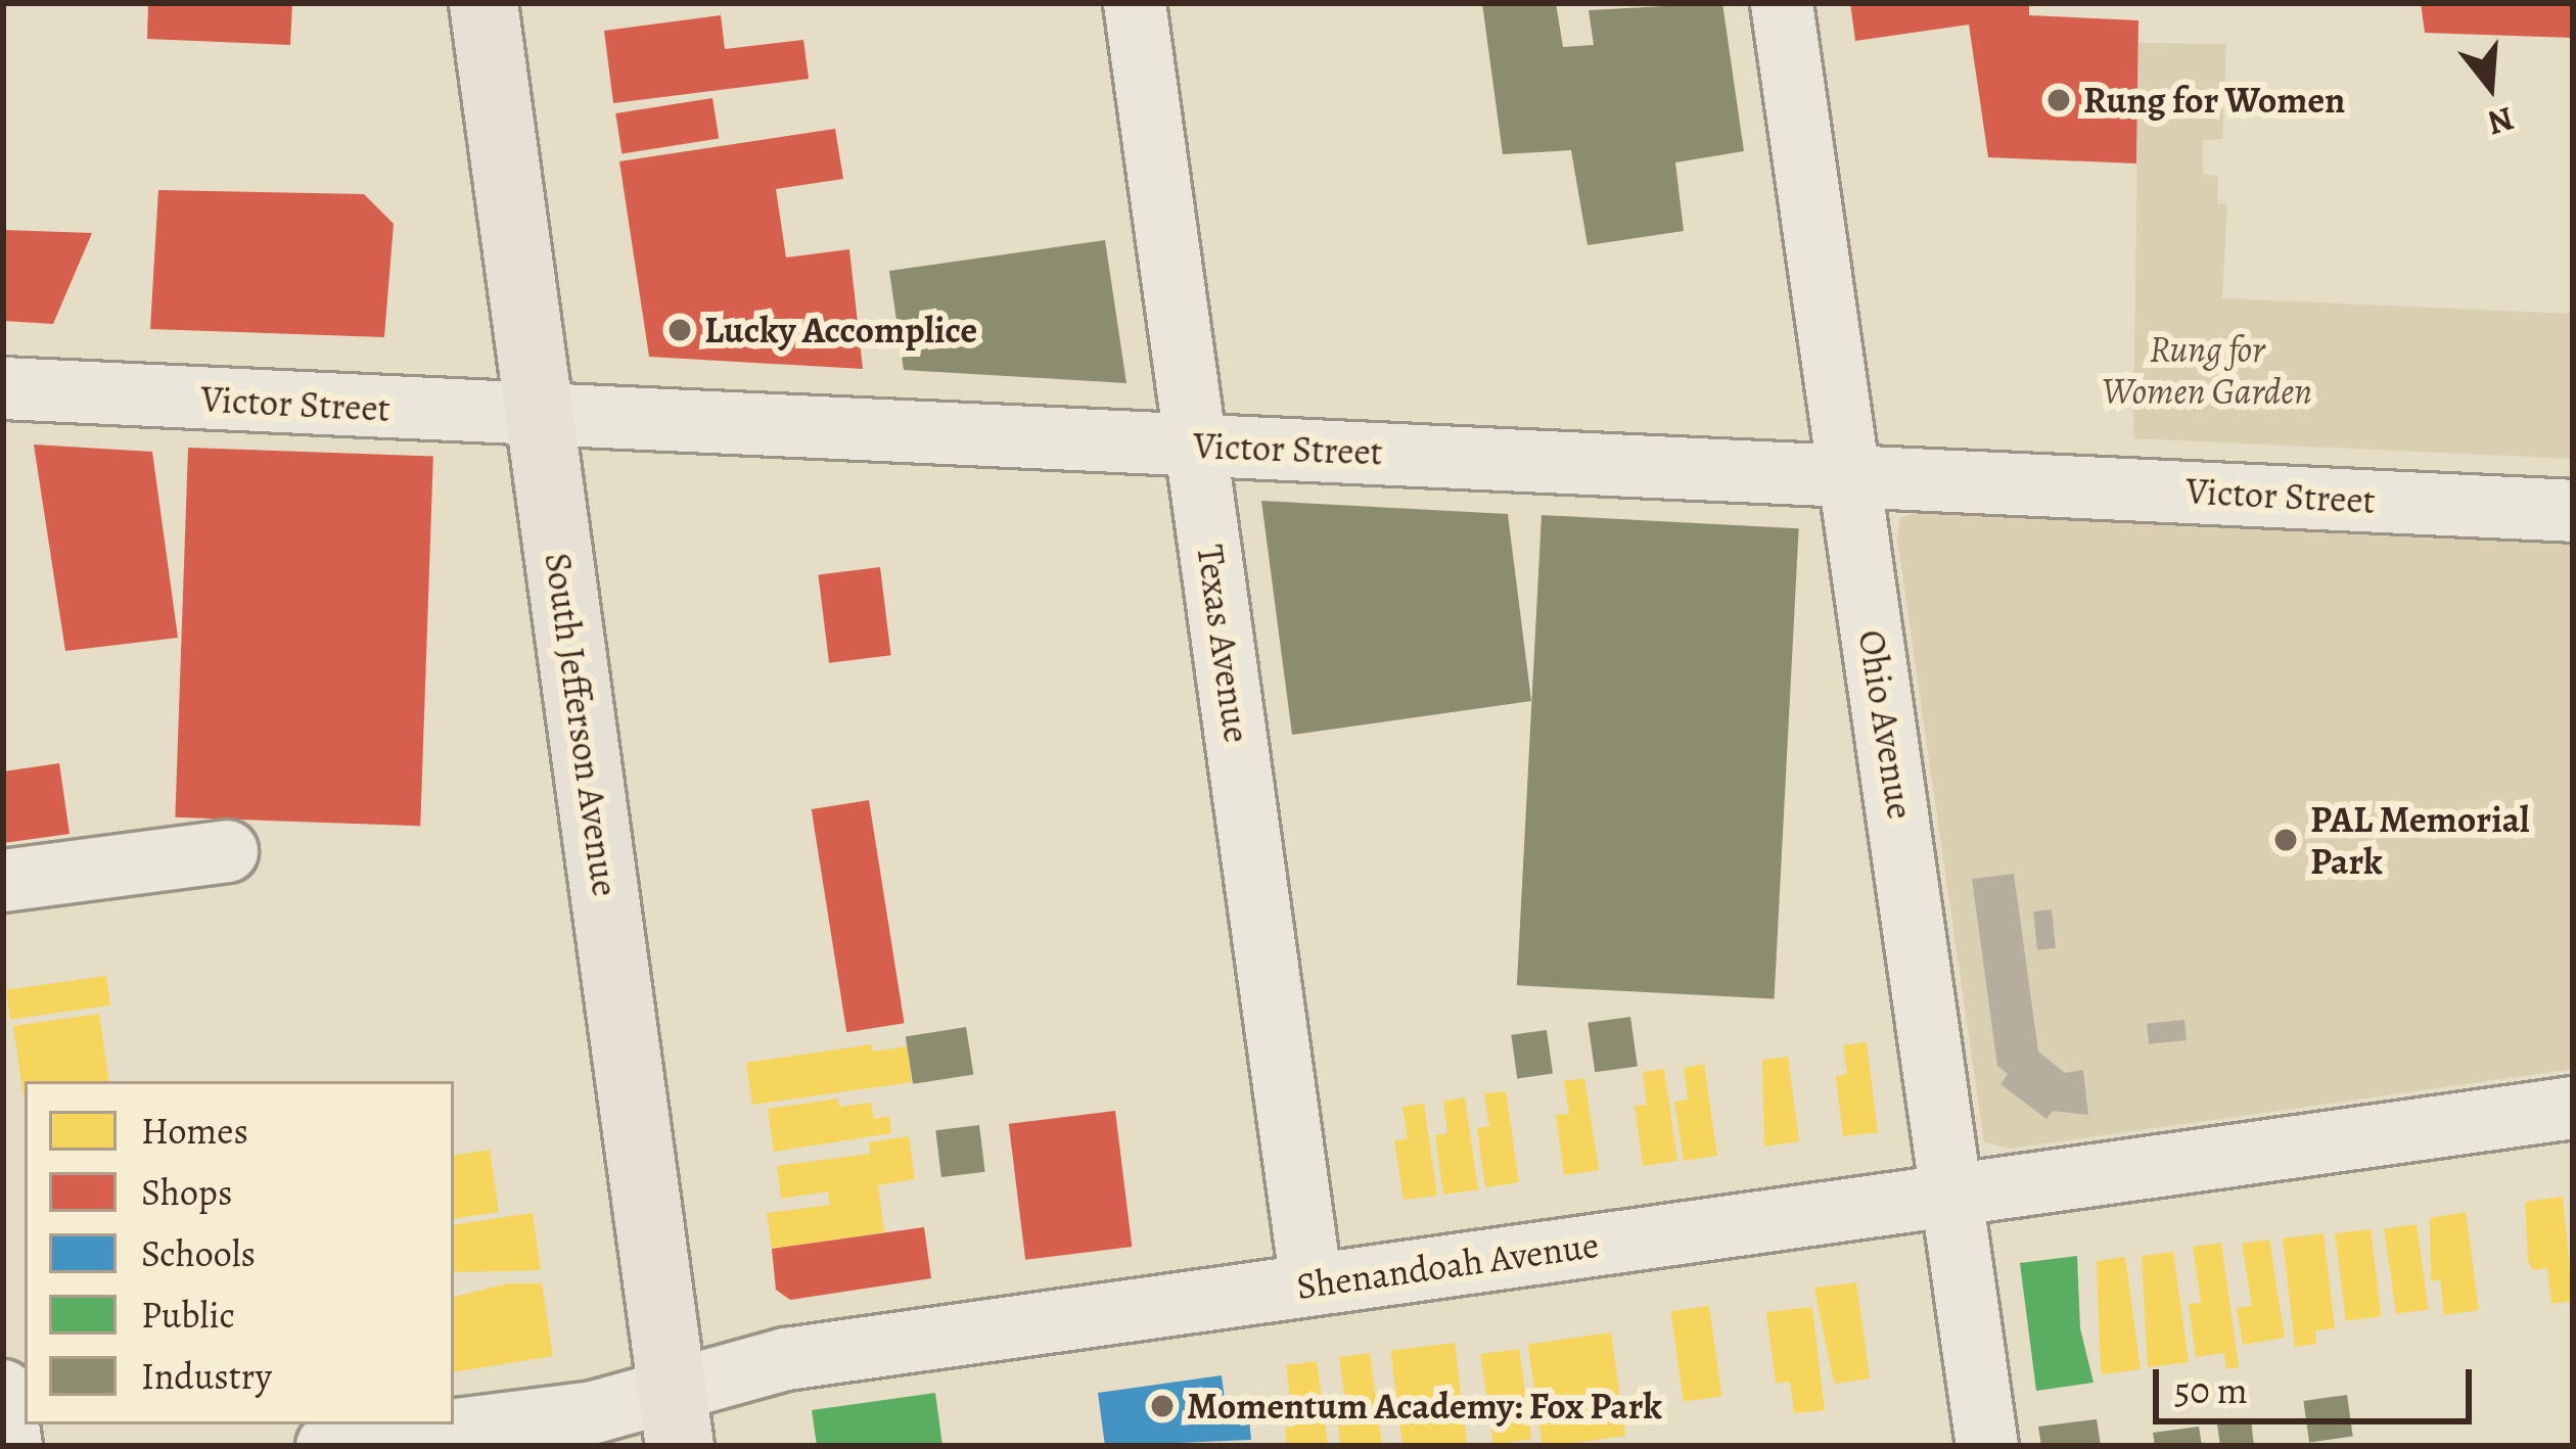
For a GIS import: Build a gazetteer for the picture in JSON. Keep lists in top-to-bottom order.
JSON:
{
  "streets": {
    "main road": ["South Jefferson Avenue"],
    "street": [
      "Victor Street",
      "Texas Avenue",
      "Ohio Avenue",
      "Shenandoah Avenue"
    ]
  },
  "crossings": [
    ["Victor Street", "Texas Avenue"],
    ["Victor Street", "South Jefferson Avenue"],
    ["Victor Street", "Ohio Avenue"],
    ["Texas Avenue", "Shenandoah Avenue"],
    ["South Jefferson Avenue", "Shenandoah Avenue"],
    ["Ohio Avenue", "Shenandoah Avenue"]
  ],
  "parks": ["Rung for Women Garden"],
  "places": [
    "Rung for Women",
    "Lucky Accomplice",
    "PAL Memorial Park",
    "Momentum Academy: Fox Park"
  ],
  "legend": [
    "Homes",
    "Shops",
    "Schools",
    "Public",
    "Industry"
  ],
  "scale_bar": "50 m",
  "north": "bottom"
}
